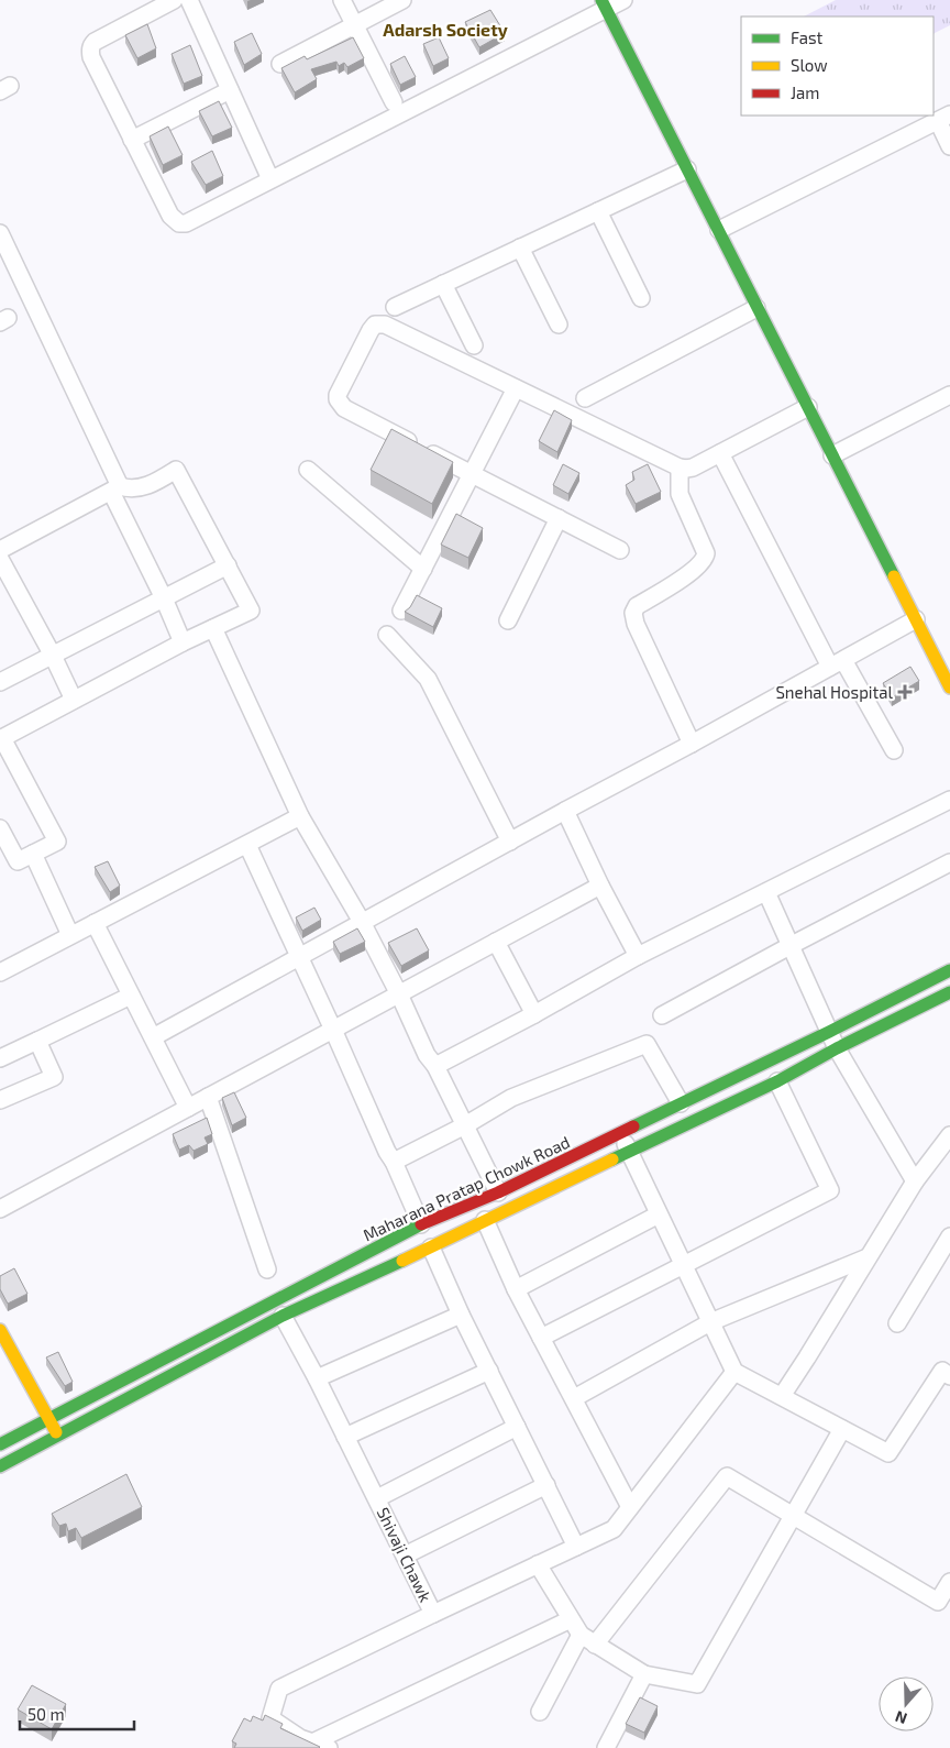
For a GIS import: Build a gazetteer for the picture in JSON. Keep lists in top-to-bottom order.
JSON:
{
  "streets": {
    "main road": ["Maharana Pratap Chowk Road"],
    "street": ["Shivaji Chawk"]
  },
  "districts": ["Adarsh Society"],
  "places": {
    "health": ["Snehal Hospital"]
  },
  "legend": ["Fast", "Slow", "Jam"],
  "scale_bar": "50 m",
  "north": "bottom"
}
